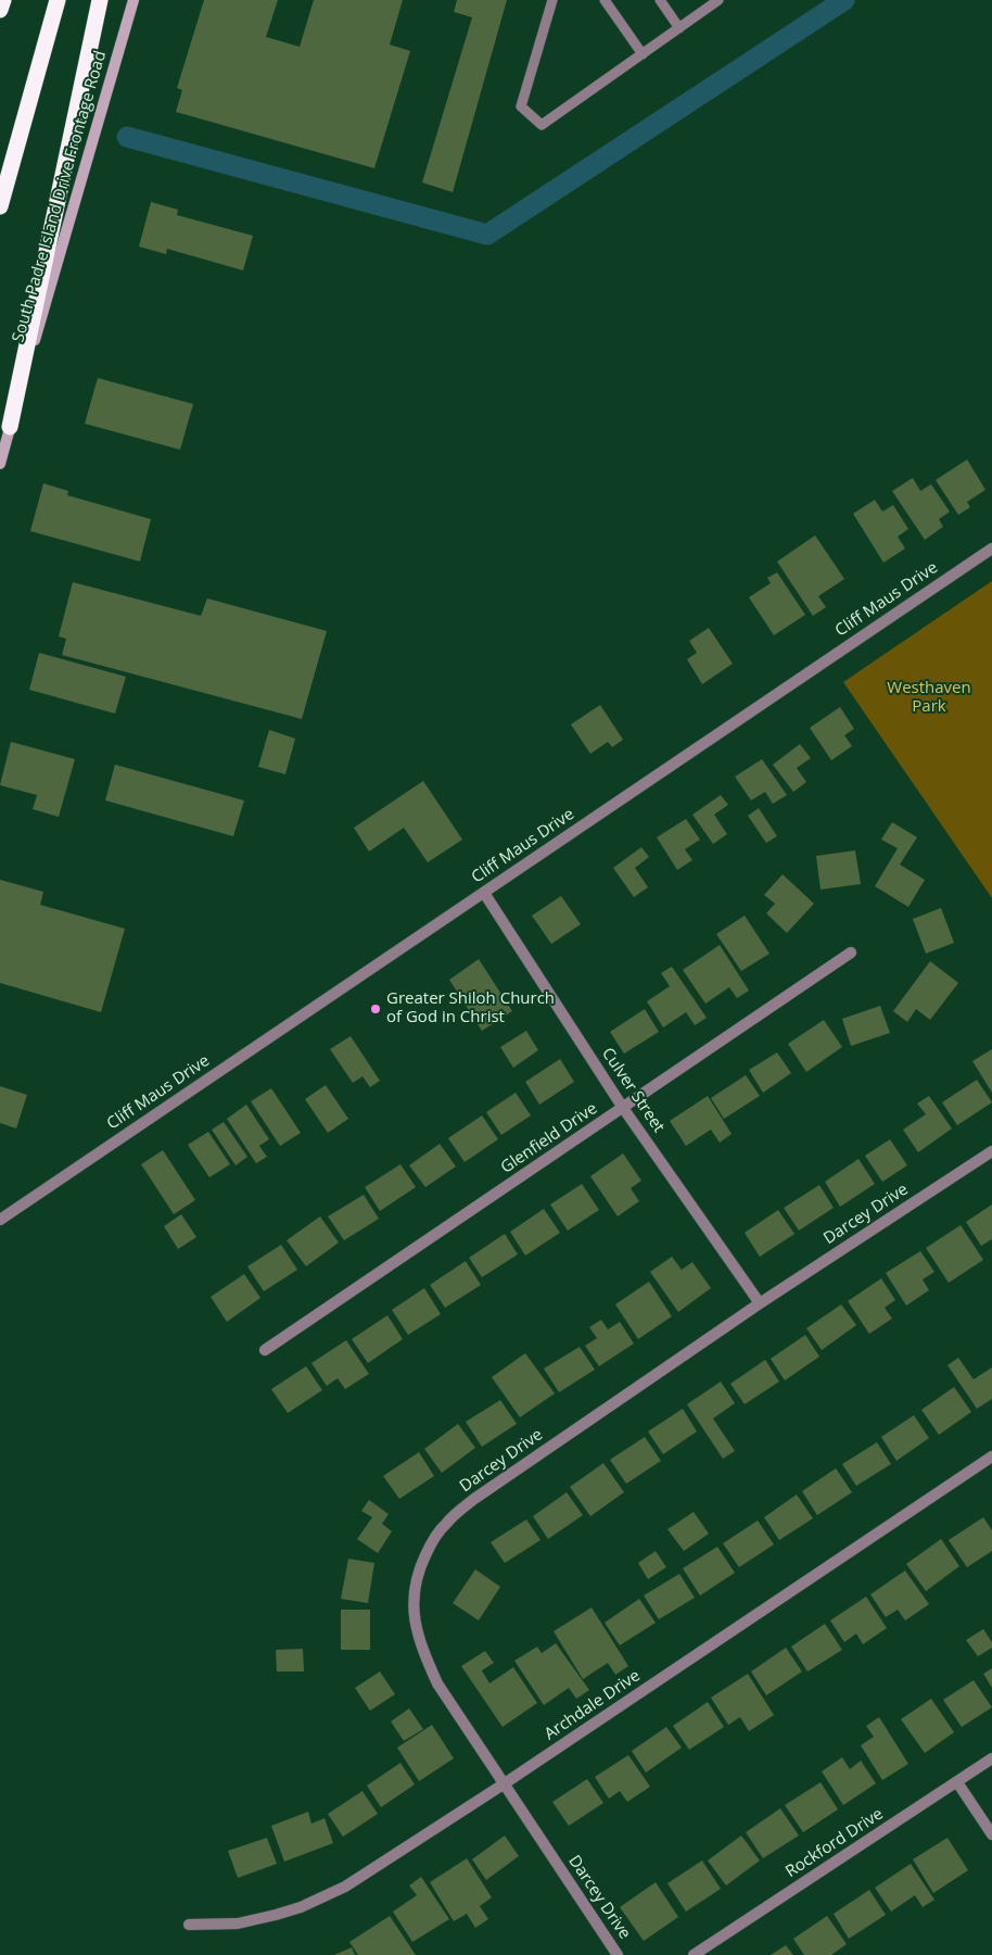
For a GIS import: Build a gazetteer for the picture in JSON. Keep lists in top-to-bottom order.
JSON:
{
  "streets": {
    "main road": ["South Padre Island Drive Frontage Road"],
    "street": [
      "Cliff Maus Drive",
      "Culver Street",
      "Glenfield Drive",
      "Darcey Drive",
      "Archdale Drive",
      "Rockford Drive"
    ]
  },
  "crossings": [
    ["Cliff Maus Drive", "Culver Street"],
    ["Culver Street", "Glenfield Drive"],
    ["Culver Street", "Darcey Drive"],
    ["Darcey Drive", "Archdale Drive"]
  ],
  "parks": ["Westhaven Park"],
  "places": ["Greater Shiloh Church of God in Christ"]
}
